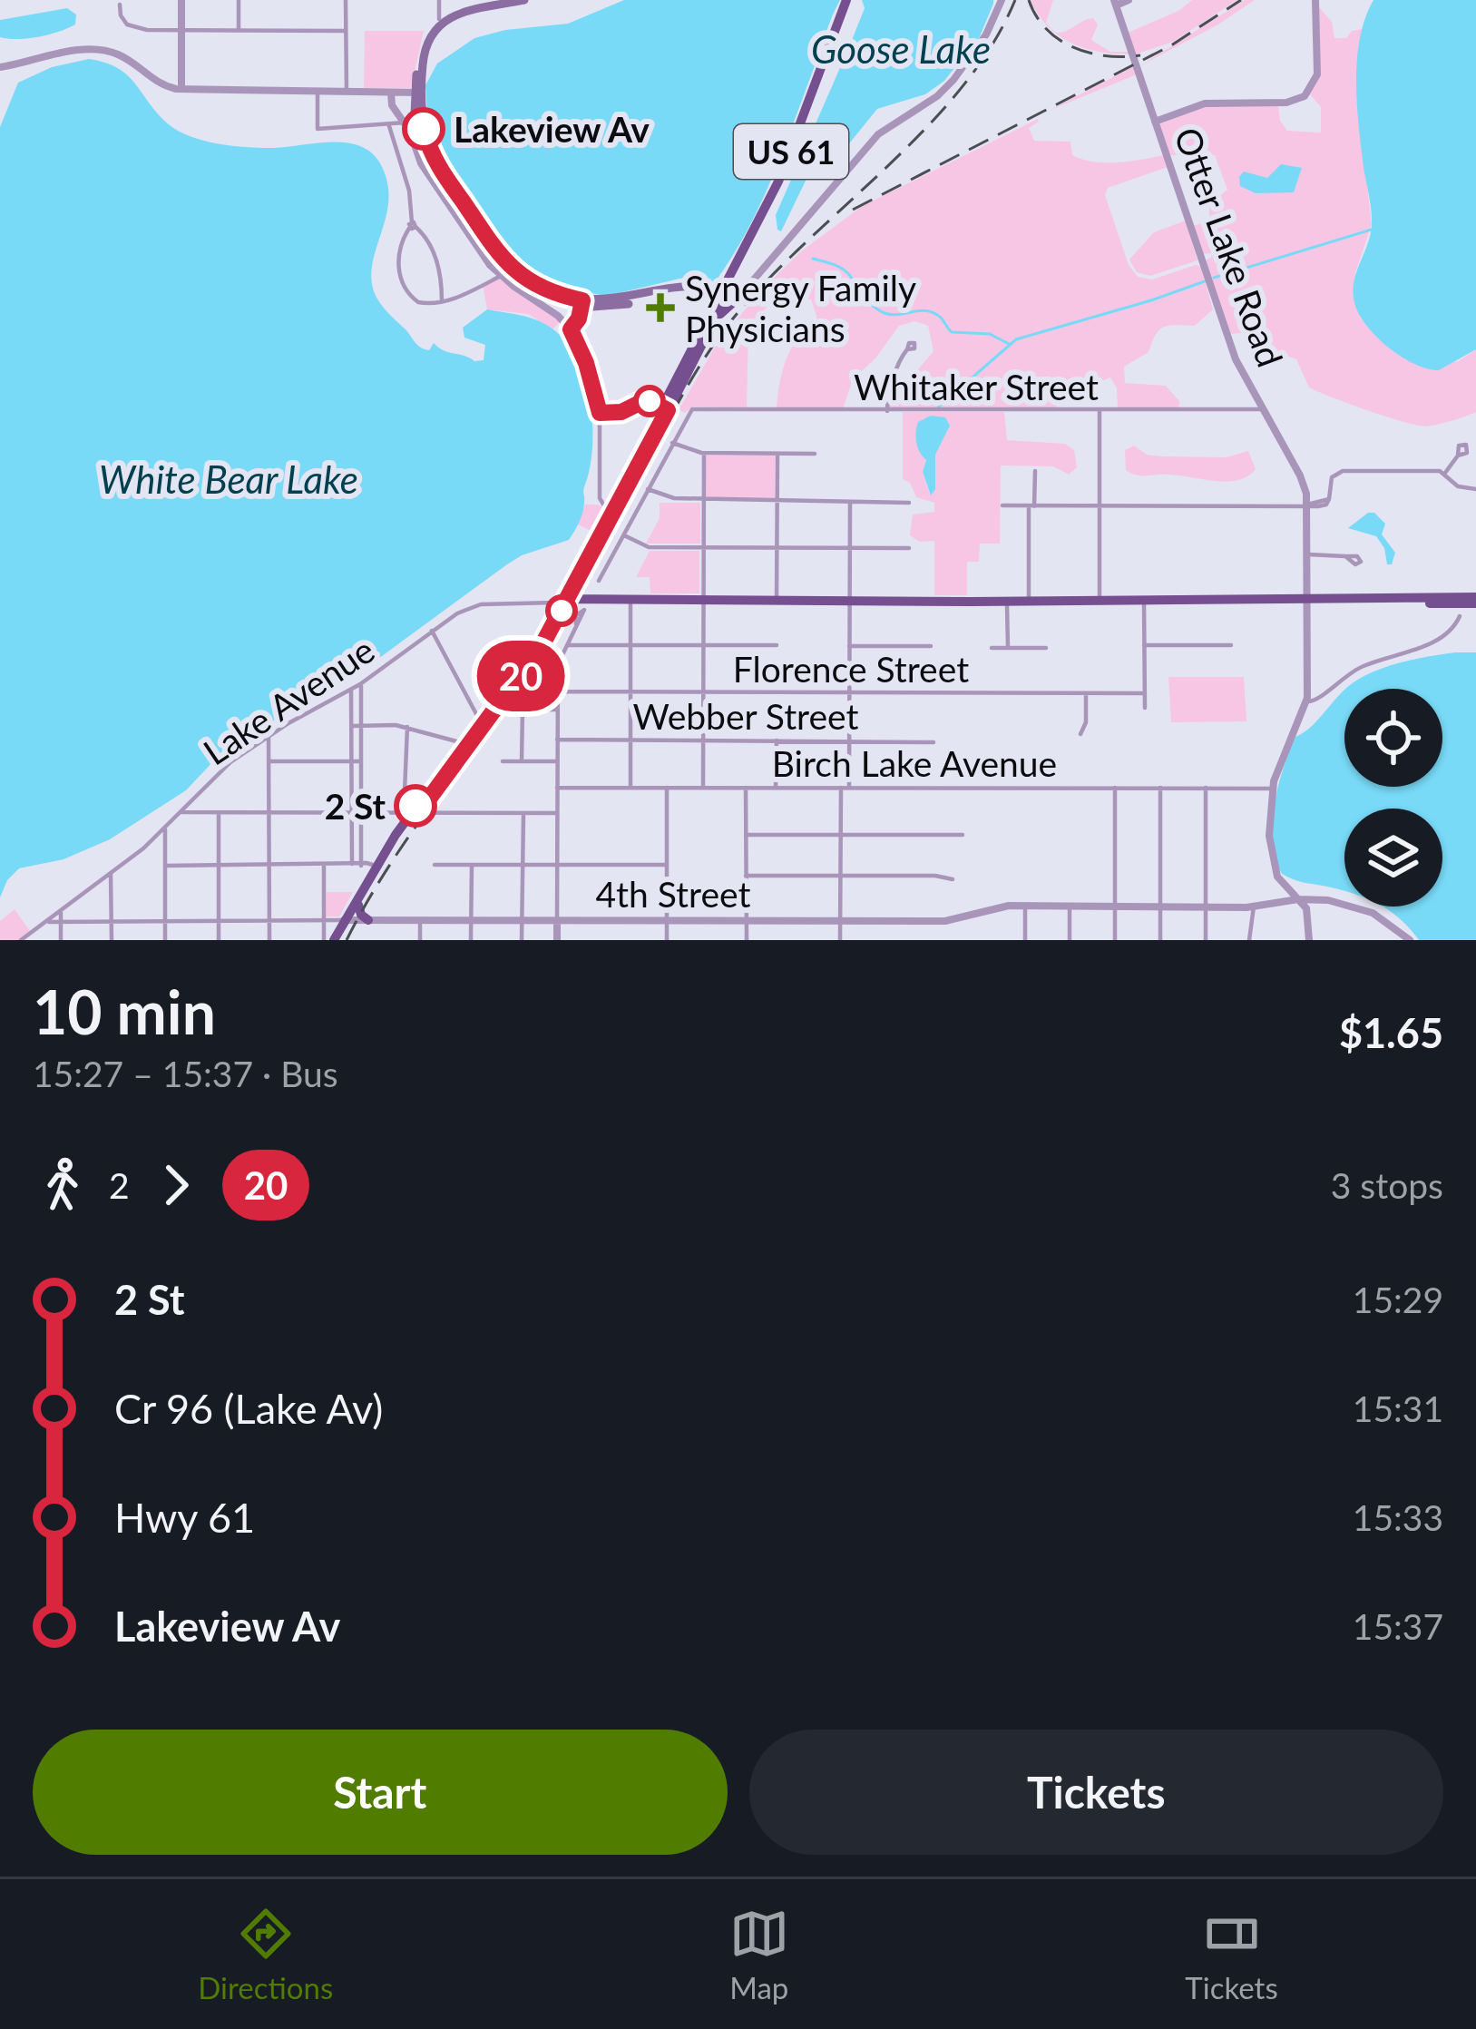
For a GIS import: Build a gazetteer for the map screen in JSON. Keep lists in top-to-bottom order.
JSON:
{
  "streets": {
    "main road": ["US 61"],
    "street": [
      "Otter Lake Road",
      "Whitaker Street",
      "Florence Street",
      "Lake Avenue",
      "Webber Street",
      "Birch Lake Avenue",
      "4th Street"
    ]
  },
  "crossings": [
    ["US 61", "Lake Avenue"],
    ["US 61", "4th Street"],
    ["Otter Lake Road", "Whitaker Street"],
    ["Otter Lake Road", "Birch Lake Avenue"],
    ["Otter Lake Road", "4th Street"],
    ["Lake Avenue", "4th Street"]
  ],
  "water": ["Goose Lake", "White Bear Lake"],
  "places": {
    "other": ["Lakeview Av", "2 St"],
    "health": ["Synergy Family Physicians"]
  },
  "lines": ["bus line 20"],
  "page": {
    "on_map": "20",
    "heading": ["10 min", "15:27 – 15:37 · Bus", "$1.65"],
    "legs": ["2", "20", "3 stops"],
    "list": [
      {
        "name": "2 St",
        "value": "15:29"
      },
      {
        "name": "Cr 96 (Lake Av)",
        "value": "15:31"
      },
      {
        "name": "Hwy 61",
        "value": "15:33"
      },
      {
        "name": "Lakeview Av",
        "value": "15:37"
      }
    ],
    "buttons": ["Start", "Tickets"],
    "tabs": ["Directions", "Map", "Tickets"]
  }
}
